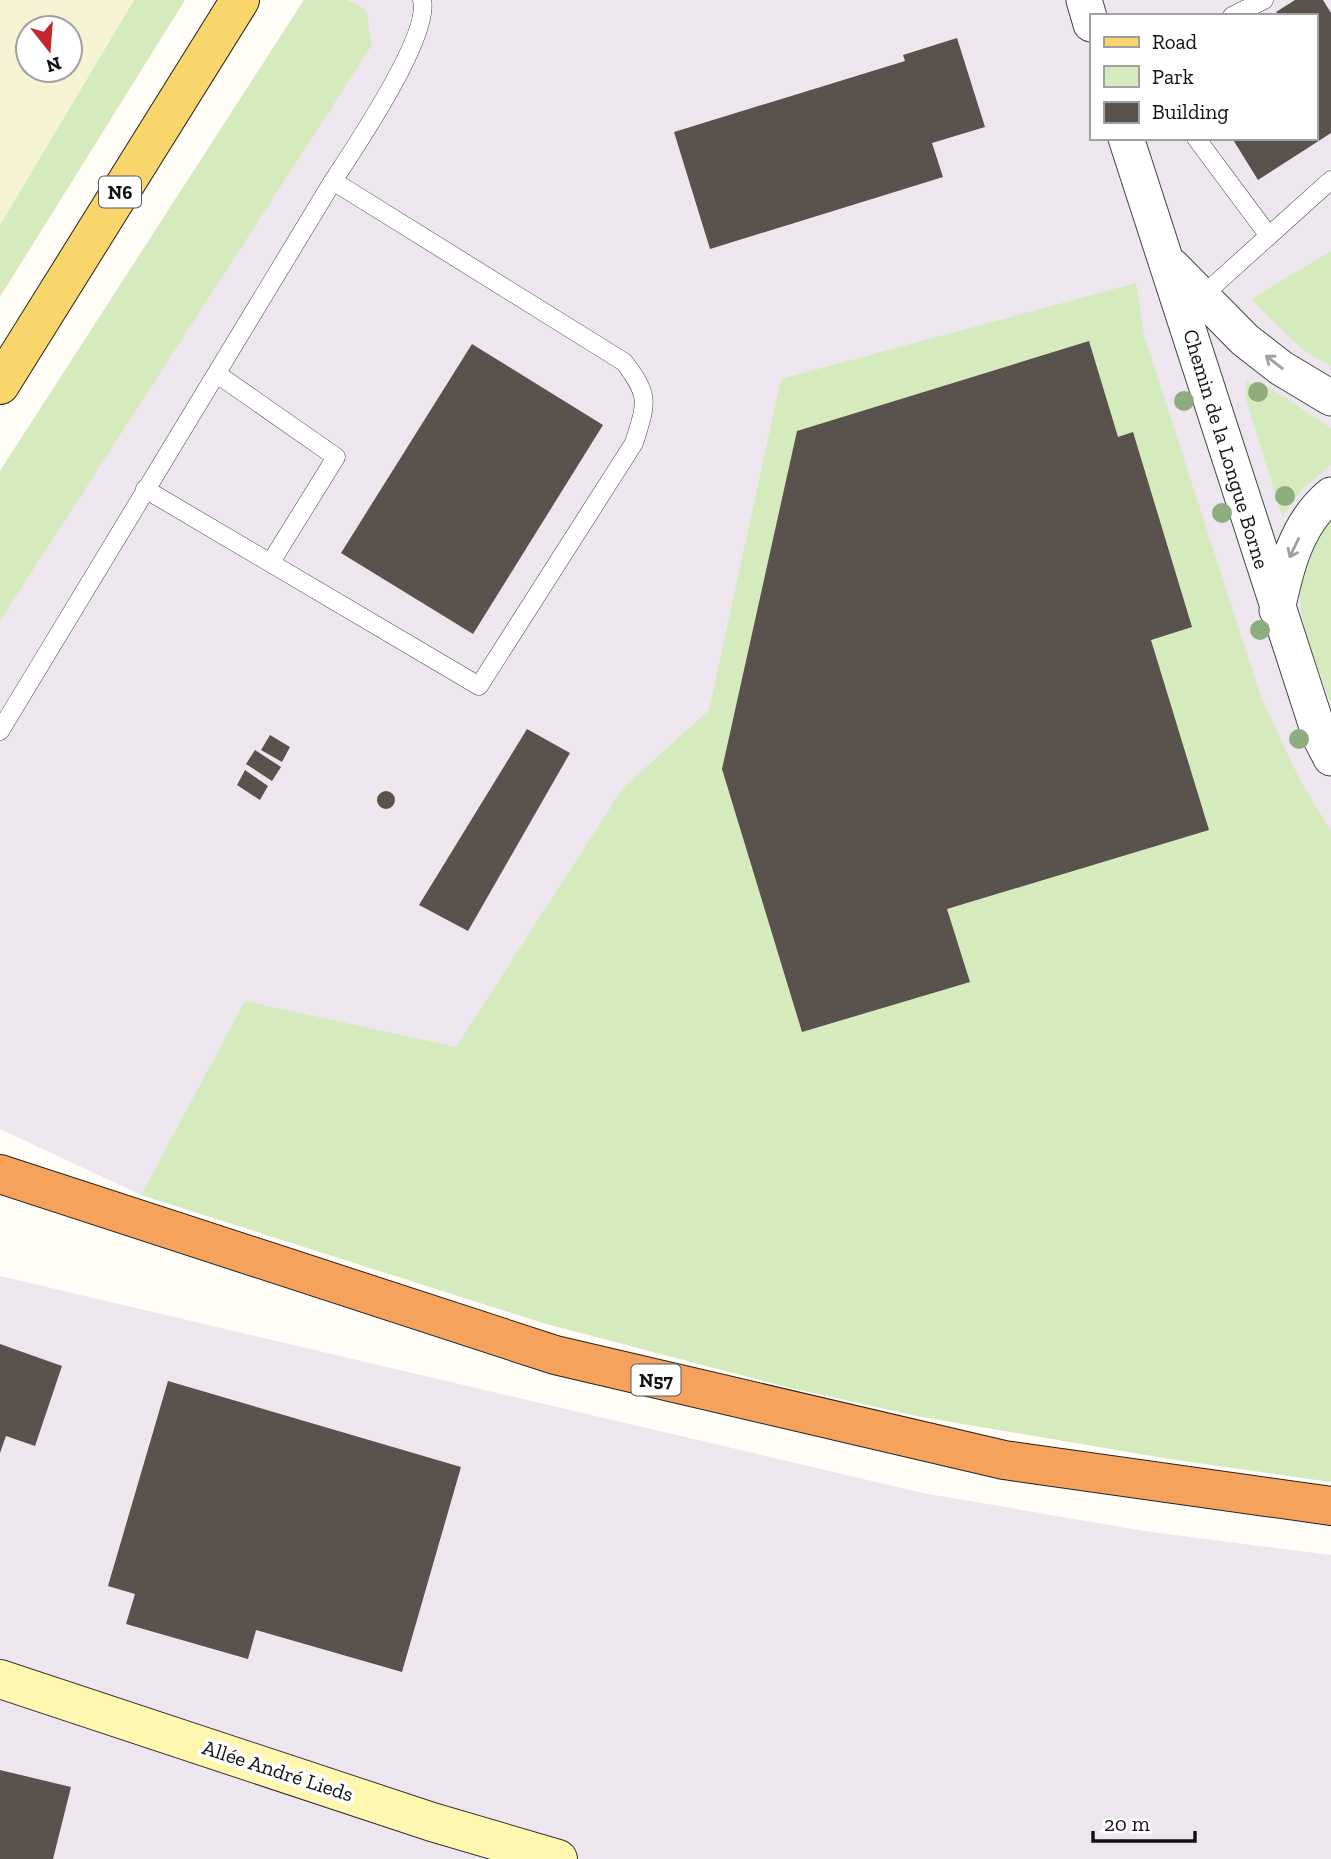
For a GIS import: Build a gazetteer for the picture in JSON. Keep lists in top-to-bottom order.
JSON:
{
  "streets": {
    "highway": ["N57"],
    "main road": ["N6"],
    "street": ["Chemin de la Longue Borne", "Allée André Lieds"]
  },
  "legend": ["Road", "Park", "Building"],
  "scale_bar": "20 m",
  "north": "bottom"
}
